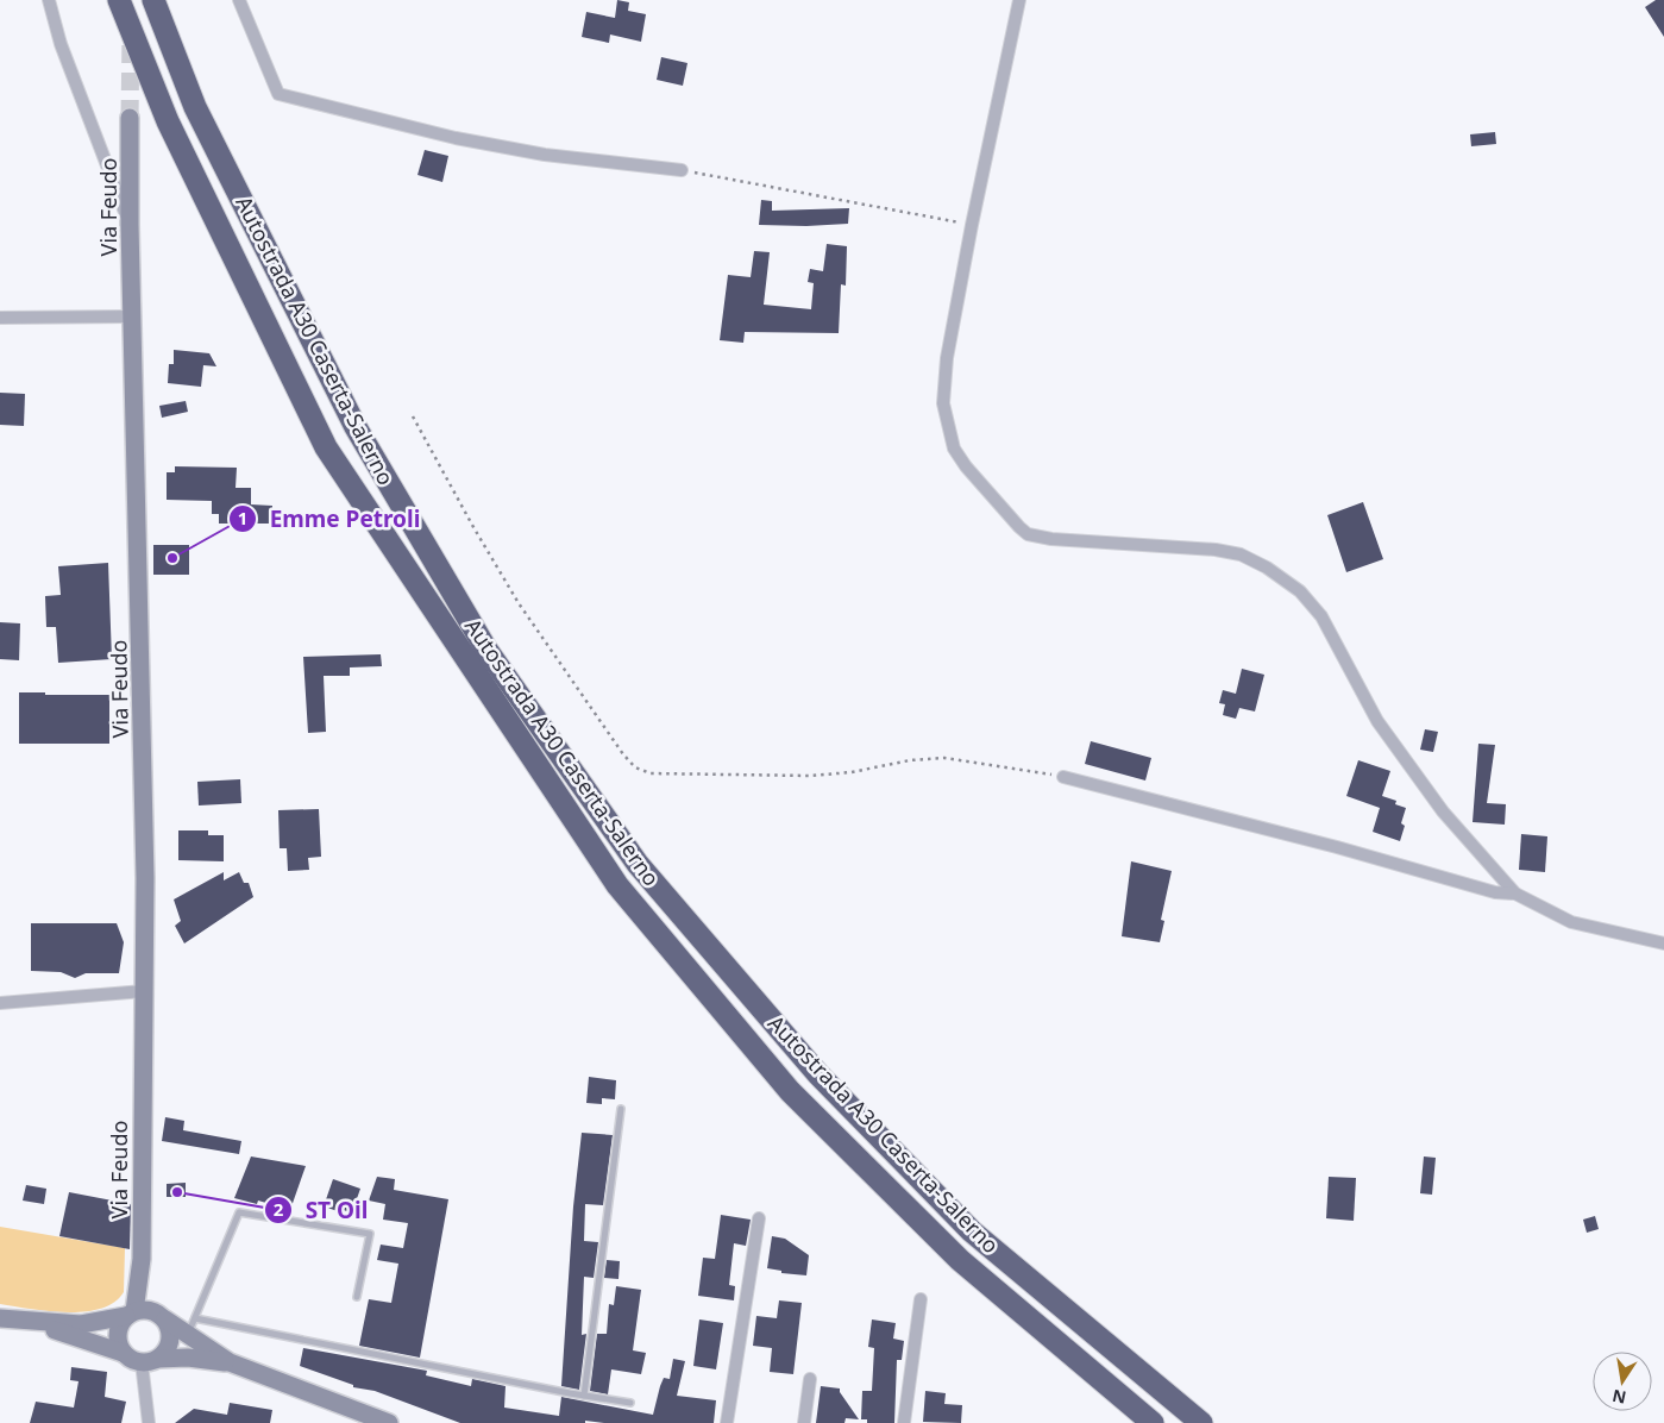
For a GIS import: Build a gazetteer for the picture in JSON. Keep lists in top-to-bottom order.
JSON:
{
  "streets": {
    "highway": ["Autostrada A30 Caserta-Salerno"],
    "street": ["Via Feudo"]
  },
  "places": ["Emme Petroli", "ST Oil"],
  "north": "bottom"
}
